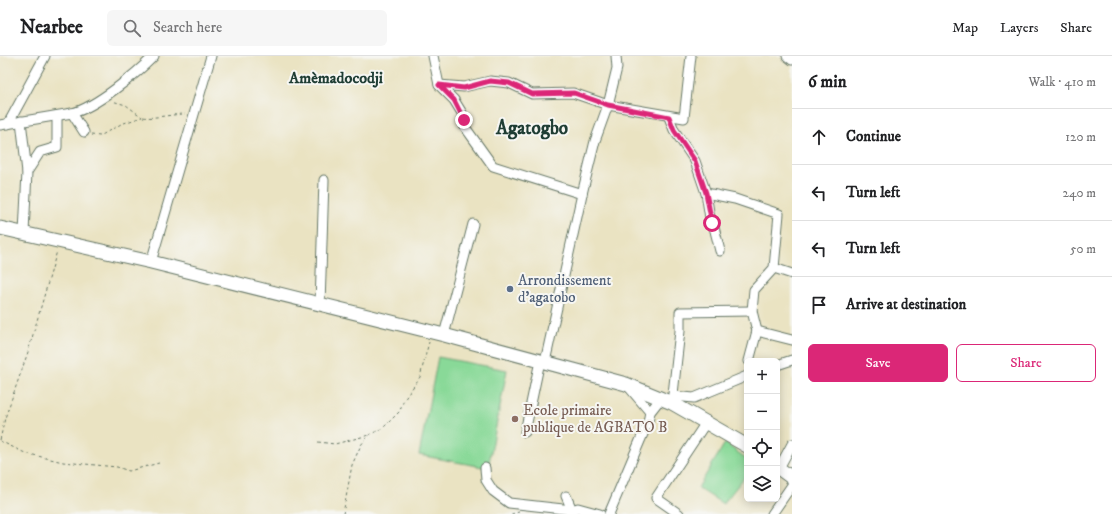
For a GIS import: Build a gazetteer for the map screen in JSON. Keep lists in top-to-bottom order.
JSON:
{
  "districts": ["Amèmadocodji", "Agatogbo"],
  "places": ["Arrondissement d'agatobo", "Ecole primaire publique de AGBATO B"],
  "page": {
    "header": "Nearbee",
    "search": "Search here",
    "nav": ["Map", "Layers", "Share"],
    "heading": ["6 min", "Walk · 410 m"],
    "list": [
      ["Continue", "120 m"],
      ["Turn left", "240 m"],
      ["Turn left", "50 m"],
      "Arrive at destination"
    ],
    "buttons": ["Save", "Share"],
    "map_buttons": ["+", "−"]
  }
}
